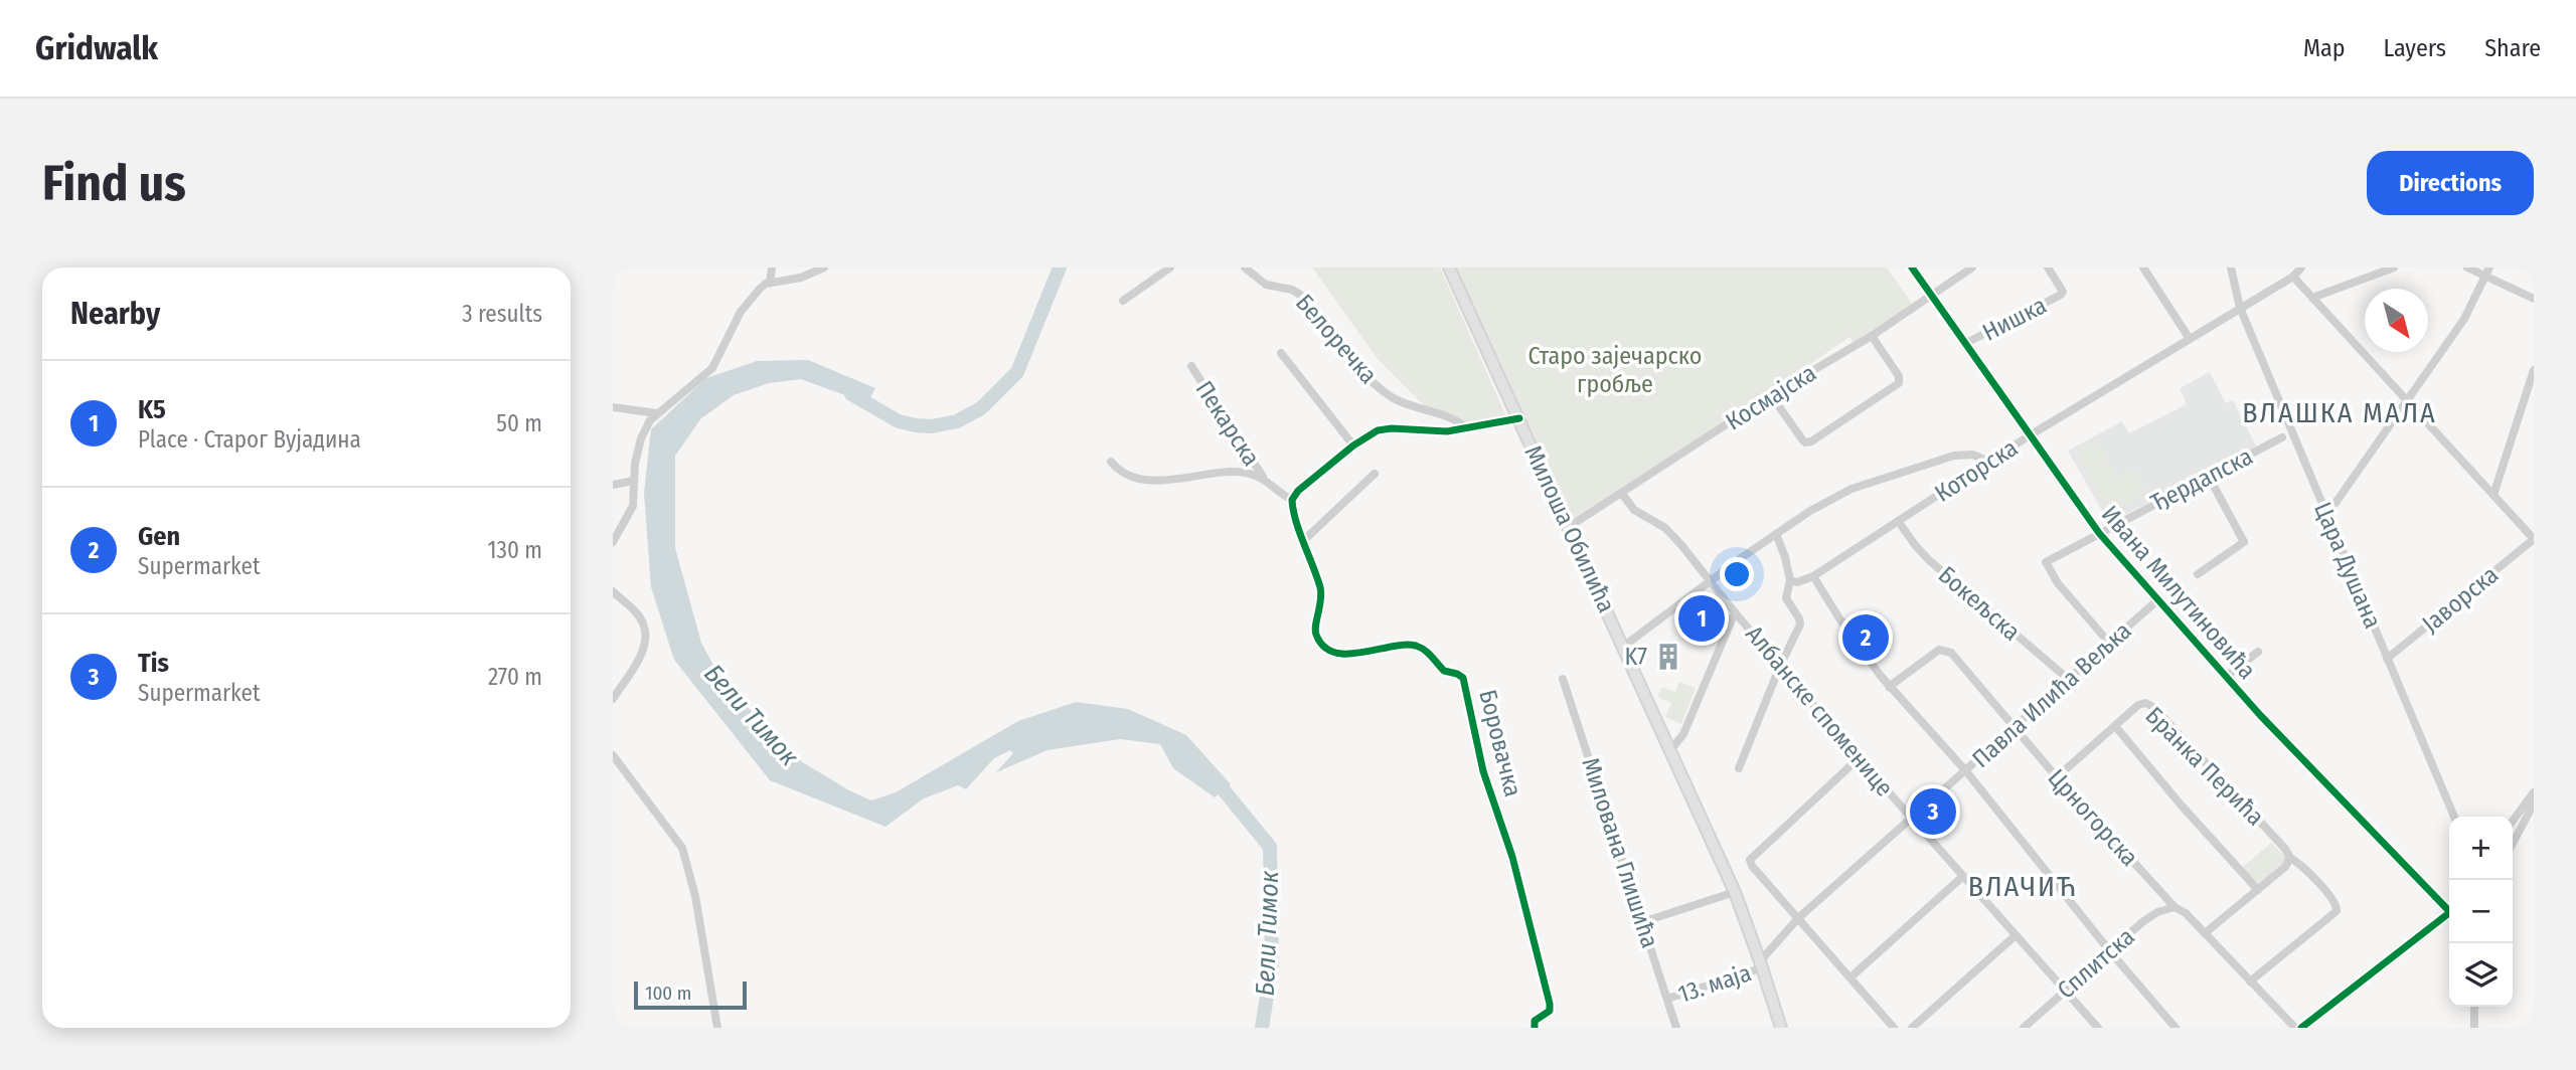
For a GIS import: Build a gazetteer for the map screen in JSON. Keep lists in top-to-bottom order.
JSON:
{
  "streets": {
    "main road": ["Милоша Обилића"],
    "street": [
      "Нишка",
      "Белоречка",
      "Космајска",
      "Пекарска",
      "Которска",
      "Ђердапска",
      "Цара Душана",
      "Ивана Милутиновића",
      "Јаворска",
      "Бокељска",
      "Павла Илића Вељка",
      "Албанске споменице",
      "Боровачка",
      "Бранка Перића",
      "Црногорска",
      "Милована Глишића",
      "Сплитска",
      "13. маја"
    ]
  },
  "crossings": [
    ["Нишка", "Ивана Милутиновића"],
    ["Космајска", "Милоша Обилића"],
    ["Космајска", "Ивана Милутиновића"],
    ["Космајска", "Албанске споменице"],
    ["Которска", "Цара Душана"],
    ["Которска", "Ивана Милутиновића"],
    ["Которска", "Бокељска"],
    ["Ђердапска", "Ивана Милутиновића"],
    ["Ђердапска", "Павла Илића Вељка"],
    ["Милоша Обилића", "Павла Илића Вељка"],
    ["Милоша Обилића", "13. маја"],
    ["Цара Душана", "Јаворска"],
    ["Ивана Милутиновића", "Павла Илића Вељка"],
    ["Бокељска", "Павла Илића Вељка"],
    ["Павла Илића Вељка", "Албанске споменице"],
    ["Павла Илића Вељка", "Црногорска"],
    ["Павла Илића Вељка", "13. маја"],
    ["Албанске споменице", "Сплитска"],
    ["Бранка Перића", "Црногорска"],
    ["Црногорска", "Сплитска"],
    ["Милована Глишића", "13. маја"]
  ],
  "districts": ["ВЛАШКА МАЛА", "ВЛАЧИЋ"],
  "water": ["Бели Тимок"],
  "parks": ["Старо зајечарско гробље"],
  "places": {
    "building": ["K7"]
  },
  "scale_bar": "100 m",
  "north": "bottom right",
  "page": {
    "header": "Gridwalk",
    "nav": ["Map", "Layers", "Share"],
    "buttons": "Directions",
    "title": "Find us",
    "heading": ["Nearby", "3 results"],
    "list": [
      {
        "mark": "1",
        "name": "K5",
        "note": "Place · Старог Вујадина",
        "value": "50 m"
      },
      {
        "mark": "2",
        "name": "Gen",
        "note": "Supermarket",
        "value": "130 m"
      },
      {
        "mark": "3",
        "name": "Tis",
        "note": "Supermarket",
        "value": "270 m"
      }
    ],
    "pins": ["1", "2", "3"],
    "map_buttons": ["+", "−"],
    "scale": "100 m"
  }
}
